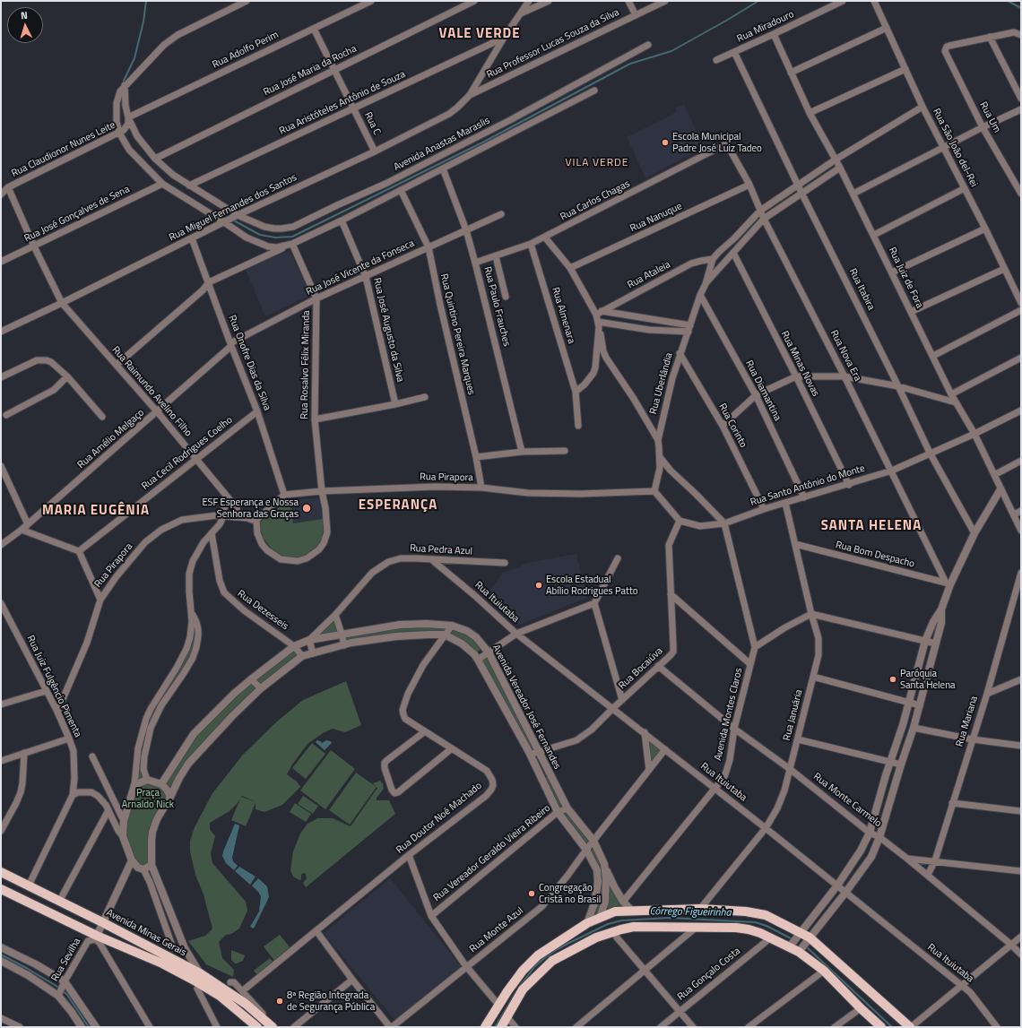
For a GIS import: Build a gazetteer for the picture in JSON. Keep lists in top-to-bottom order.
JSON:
{
  "streets": {
    "main road": ["Avenida Minas Gerais"],
    "street": [
      "Rua Miradouro",
      "Rua Professor Lucas Souza da Silva",
      "Rua Adolfo Perim",
      "Rua José Maria da Rocha",
      "Rua Aristóteles Antônio de Souza",
      "Rua Um",
      "Rua C",
      "Avenida Anastas Maraslis",
      "Rua São João del-Rei",
      "Rua Claudionor Nunes Leite",
      "Rua Carlos Chagas",
      "Rua Miguel Fernandes dos Santos",
      "Rua José Gonçalves de Sena",
      "Rua Nanuque",
      "Rua José Vicente da Fonseca",
      "Rua Ataleia",
      "Rua Juiz de Fora",
      "Rua Itabira",
      "Rua Paulo Frauches",
      "Rua Almenara",
      "Rua José Augusto da Silva",
      "Rua Quintino Pereira Marques",
      "Rua Nova Era",
      "Rua Onofre Dias da Silva",
      "Rua Minas Novas",
      "Rua Rosalvo Félix Miranda",
      "Rua Uberlândia",
      "Rua Diamantina",
      "Rua Raimundo Avelino Filho",
      "Rua Corinto",
      "Rua Amélio Melgaço",
      "Rua Cecil Rodrigues Coelho",
      "Rua Pirapora",
      "Rua Santo Antônio do Monte",
      "Rua Pedra Azul",
      "Rua Bom Despacho",
      "Rua Ituiutaba",
      "Rua Dezesseis",
      "Rua Bocaiúva",
      "Rua Juiz Fulgêncio Pimenta",
      "Avenida Vereador José Fernandes",
      "Avenida Montes Claros",
      "Rua Januária",
      "Rua Mariana",
      "Rua Monte Carmelo",
      "Rua Doutor Noé Machado",
      "Rua Vereador Geraldo Vieira Ribeiro",
      "Rua Monte Azul",
      "Rua Sevilha",
      "Rua Gonçalo Costa"
    ]
  },
  "crossings": [
    ["Rua Miradouro", "Rua Juiz de Fora"],
    ["Rua Miradouro", "Rua Itabira"],
    ["Rua Professor Lucas Souza da Silva", "Rua Miguel Fernandes dos Santos"],
    ["Rua Adolfo Perim", "Rua C"],
    ["Rua Adolfo Perim", "Avenida Anastas Maraslis"],
    ["Rua Adolfo Perim", "Rua Claudionor Nunes Leite"],
    ["Rua José Maria da Rocha", "Rua C"],
    ["Rua José Maria da Rocha", "Avenida Anastas Maraslis"],
    ["Rua Aristóteles Antônio de Souza", "Rua C"],
    ["Rua Aristóteles Antônio de Souza", "Avenida Anastas Maraslis"],
    ["Rua C", "Rua Miguel Fernandes dos Santos"],
    ["Avenida Anastas Maraslis", "Rua Claudionor Nunes Leite"],
    ["Avenida Anastas Maraslis", "Rua Miguel Fernandes dos Santos"],
    ["Rua São João del-Rei", "Rua Uberlândia"],
    ["Rua Claudionor Nunes Leite", "Rua Raimundo Avelino Filho"],
    ["Rua Carlos Chagas", "Rua Paulo Frauches"],
    ["Rua Carlos Chagas", "Rua Almenara"],
    ["Rua Carlos Chagas", "Rua Nova Era"],
    ["Rua Miguel Fernandes dos Santos", "Rua Onofre Dias da Silva"],
    ["Rua Miguel Fernandes dos Santos", "Rua Raimundo Avelino Filho"],
    ["Rua José Gonçalves de Sena", "Rua Raimundo Avelino Filho"],
    ["Rua Nanuque", "Rua Nova Era"],
    ["Rua José Vicente da Fonseca", "Rua Paulo Frauches"],
    ["Rua José Vicente da Fonseca", "Rua José Augusto da Silva"],
    ["Rua José Vicente da Fonseca", "Rua Quintino Pereira Marques"],
    ["Rua José Vicente da Fonseca", "Rua Onofre Dias da Silva"],
    ["Rua José Vicente da Fonseca", "Rua Rosalvo Félix Miranda"],
    ["Rua José Vicente da Fonseca", "Rua Amélio Melgaço"],
    ["Rua Ataleia", "Rua Uberlândia"],
    ["Rua Juiz de Fora", "Rua Uberlândia"],
    ["Rua Juiz de Fora", "Rua Santo Antônio do Monte"],
    ["Rua Itabira", "Rua Uberlândia"],
    ["Rua Itabira", "Rua Santo Antônio do Monte"],
    ["Rua Quintino Pereira Marques", "Rua Pirapora"],
    ["Rua Nova Era", "Rua Uberlândia"],
    ["Rua Nova Era", "Rua Santo Antônio do Monte"],
    ["Rua Nova Era", "Rua Bom Despacho"],
    ["Rua Onofre Dias da Silva", "Rua Rosalvo Félix Miranda"],
    ["Rua Onofre Dias da Silva", "Rua Amélio Melgaço"],
    ["Rua Onofre Dias da Silva", "Rua Cecil Rodrigues Coelho"],
    ["Rua Onofre Dias da Silva", "Rua Pirapora"],
    ["Rua Minas Novas", "Rua Uberlândia"],
    ["Rua Minas Novas", "Rua Santo Antônio do Monte"],
    ["Rua Rosalvo Félix Miranda", "Rua Pirapora"],
    ["Rua Uberlândia", "Rua Diamantina"],
    ["Rua Uberlândia", "Rua Corinto"],
    ["Rua Uberlândia", "Rua Pirapora"],
    ["Rua Diamantina", "Rua Santo Antônio do Monte"],
    ["Rua Raimundo Avelino Filho", "Rua Amélio Melgaço"],
    ["Rua Raimundo Avelino Filho", "Rua Cecil Rodrigues Coelho"],
    ["Rua Raimundo Avelino Filho", "Rua Pirapora"],
    ["Rua Corinto", "Rua Santo Antônio do Monte"],
    ["Rua Pirapora", "Rua Juiz Fulgêncio Pimenta"],
    ["Rua Santo Antônio do Monte", "Rua Bocaiúva"],
    ["Rua Santo Antônio do Monte", "Rua Januária"],
    ["Rua Pedra Azul", "Rua Ituiutaba"],
    ["Rua Pedra Azul", "Avenida Vereador José Fernandes"],
    ["Rua Bom Despacho", "Rua Januária"],
    ["Rua Ituiutaba", "Rua Bocaiúva"],
    ["Rua Ituiutaba", "Avenida Montes Claros"],
    ["Rua Ituiutaba", "Rua Januária"],
    ["Rua Ituiutaba", "Rua Monte Azul"],
    ["Rua Dezesseis", "Avenida Vereador José Fernandes"],
    ["Rua Bocaiúva", "Avenida Vereador José Fernandes"],
    ["Rua Bocaiúva", "Rua Monte Carmelo"],
    ["Avenida Vereador José Fernandes", "Rua Doutor Noé Machado"],
    ["Avenida Vereador José Fernandes", "Rua Vereador Geraldo Vieira Ribeiro"],
    ["Avenida Vereador José Fernandes", "Rua Monte Azul"],
    ["Avenida Vereador José Fernandes", "Avenida Minas Gerais"],
    ["Avenida Montes Claros", "Rua Monte Carmelo"],
    ["Rua Januária", "Rua Monte Carmelo"],
    ["Rua Mariana", "Rua Monte Carmelo"],
    ["Rua Doutor Noé Machado", "Avenida Minas Gerais"],
    ["Avenida Minas Gerais", "Rua Sevilha"]
  ],
  "districts": [
    "VALE VERDE",
    "VILA VERDE",
    "ESPERANÇA",
    "MARIA EUGÊNIA",
    "SANTA HELENA"
  ],
  "water": ["Córrego Figueirinha"],
  "parks": ["Praça Arnaldo Nick"],
  "places": [
    "Escola Municipal Padre José Luiz Tadeo",
    "ESF Esperança e Nossa Senhora das Graças",
    "Escola Estadual Abílio Rodrigues Patto",
    "Paróquia Santa Helena",
    "Congregação Cristã no Brasil",
    "8ª Região Integrada de Segurança Pública"
  ],
  "north": "top"
}
